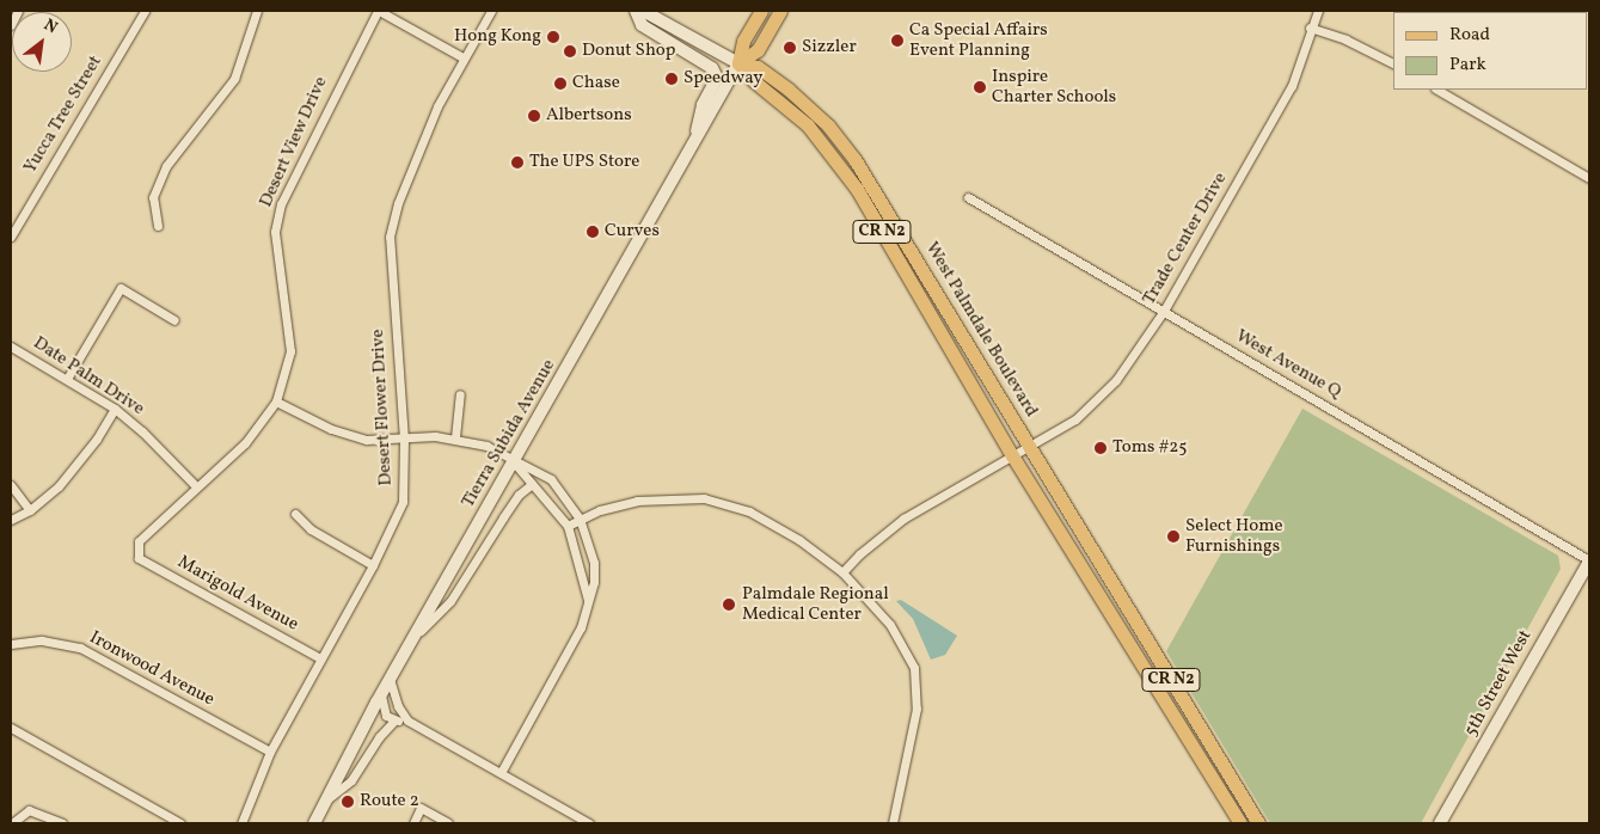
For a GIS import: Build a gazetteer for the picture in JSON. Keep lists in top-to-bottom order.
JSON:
{
  "streets": {
    "main road": [
      "CR N2",
      "West Palmdale Boulevard",
      "Tierra Subida Avenue",
      "5th Street West"
    ],
    "street": [
      "Yucca Tree Street",
      "Desert View Drive",
      "Trade Center Drive",
      "West Avenue Q",
      "Date Palm Drive",
      "Desert Flower Drive",
      "Marigold Avenue",
      "Ironwood Avenue"
    ]
  },
  "crossings": [
    ["Desert View Drive", "Date Palm Drive"],
    ["Desert View Drive", "Marigold Avenue"],
    ["CR N2", "West Palmdale Boulevard"],
    ["CR N2", "Tierra Subida Avenue"],
    ["Trade Center Drive", "West Palmdale Boulevard"],
    ["Trade Center Drive", "West Avenue Q"],
    ["West Palmdale Boulevard", "Tierra Subida Avenue"],
    ["West Avenue Q", "5th Street West"],
    ["Desert Flower Drive", "Marigold Avenue"],
    ["Desert Flower Drive", "Ironwood Avenue"]
  ],
  "places": [
    "Hong Kong",
    "Ca Special Affairs Event Planning",
    "Sizzler",
    "Donut Shop",
    "Speedway",
    "Chase",
    "Inspire Charter Schools",
    "Albertsons",
    "The UPS Store",
    "Curves",
    "Toms #25",
    "Select Home Furnishings",
    "Palmdale Regional Medical Center",
    "Route 2"
  ],
  "legend": ["Road", "Park"],
  "north": "top right"
}
